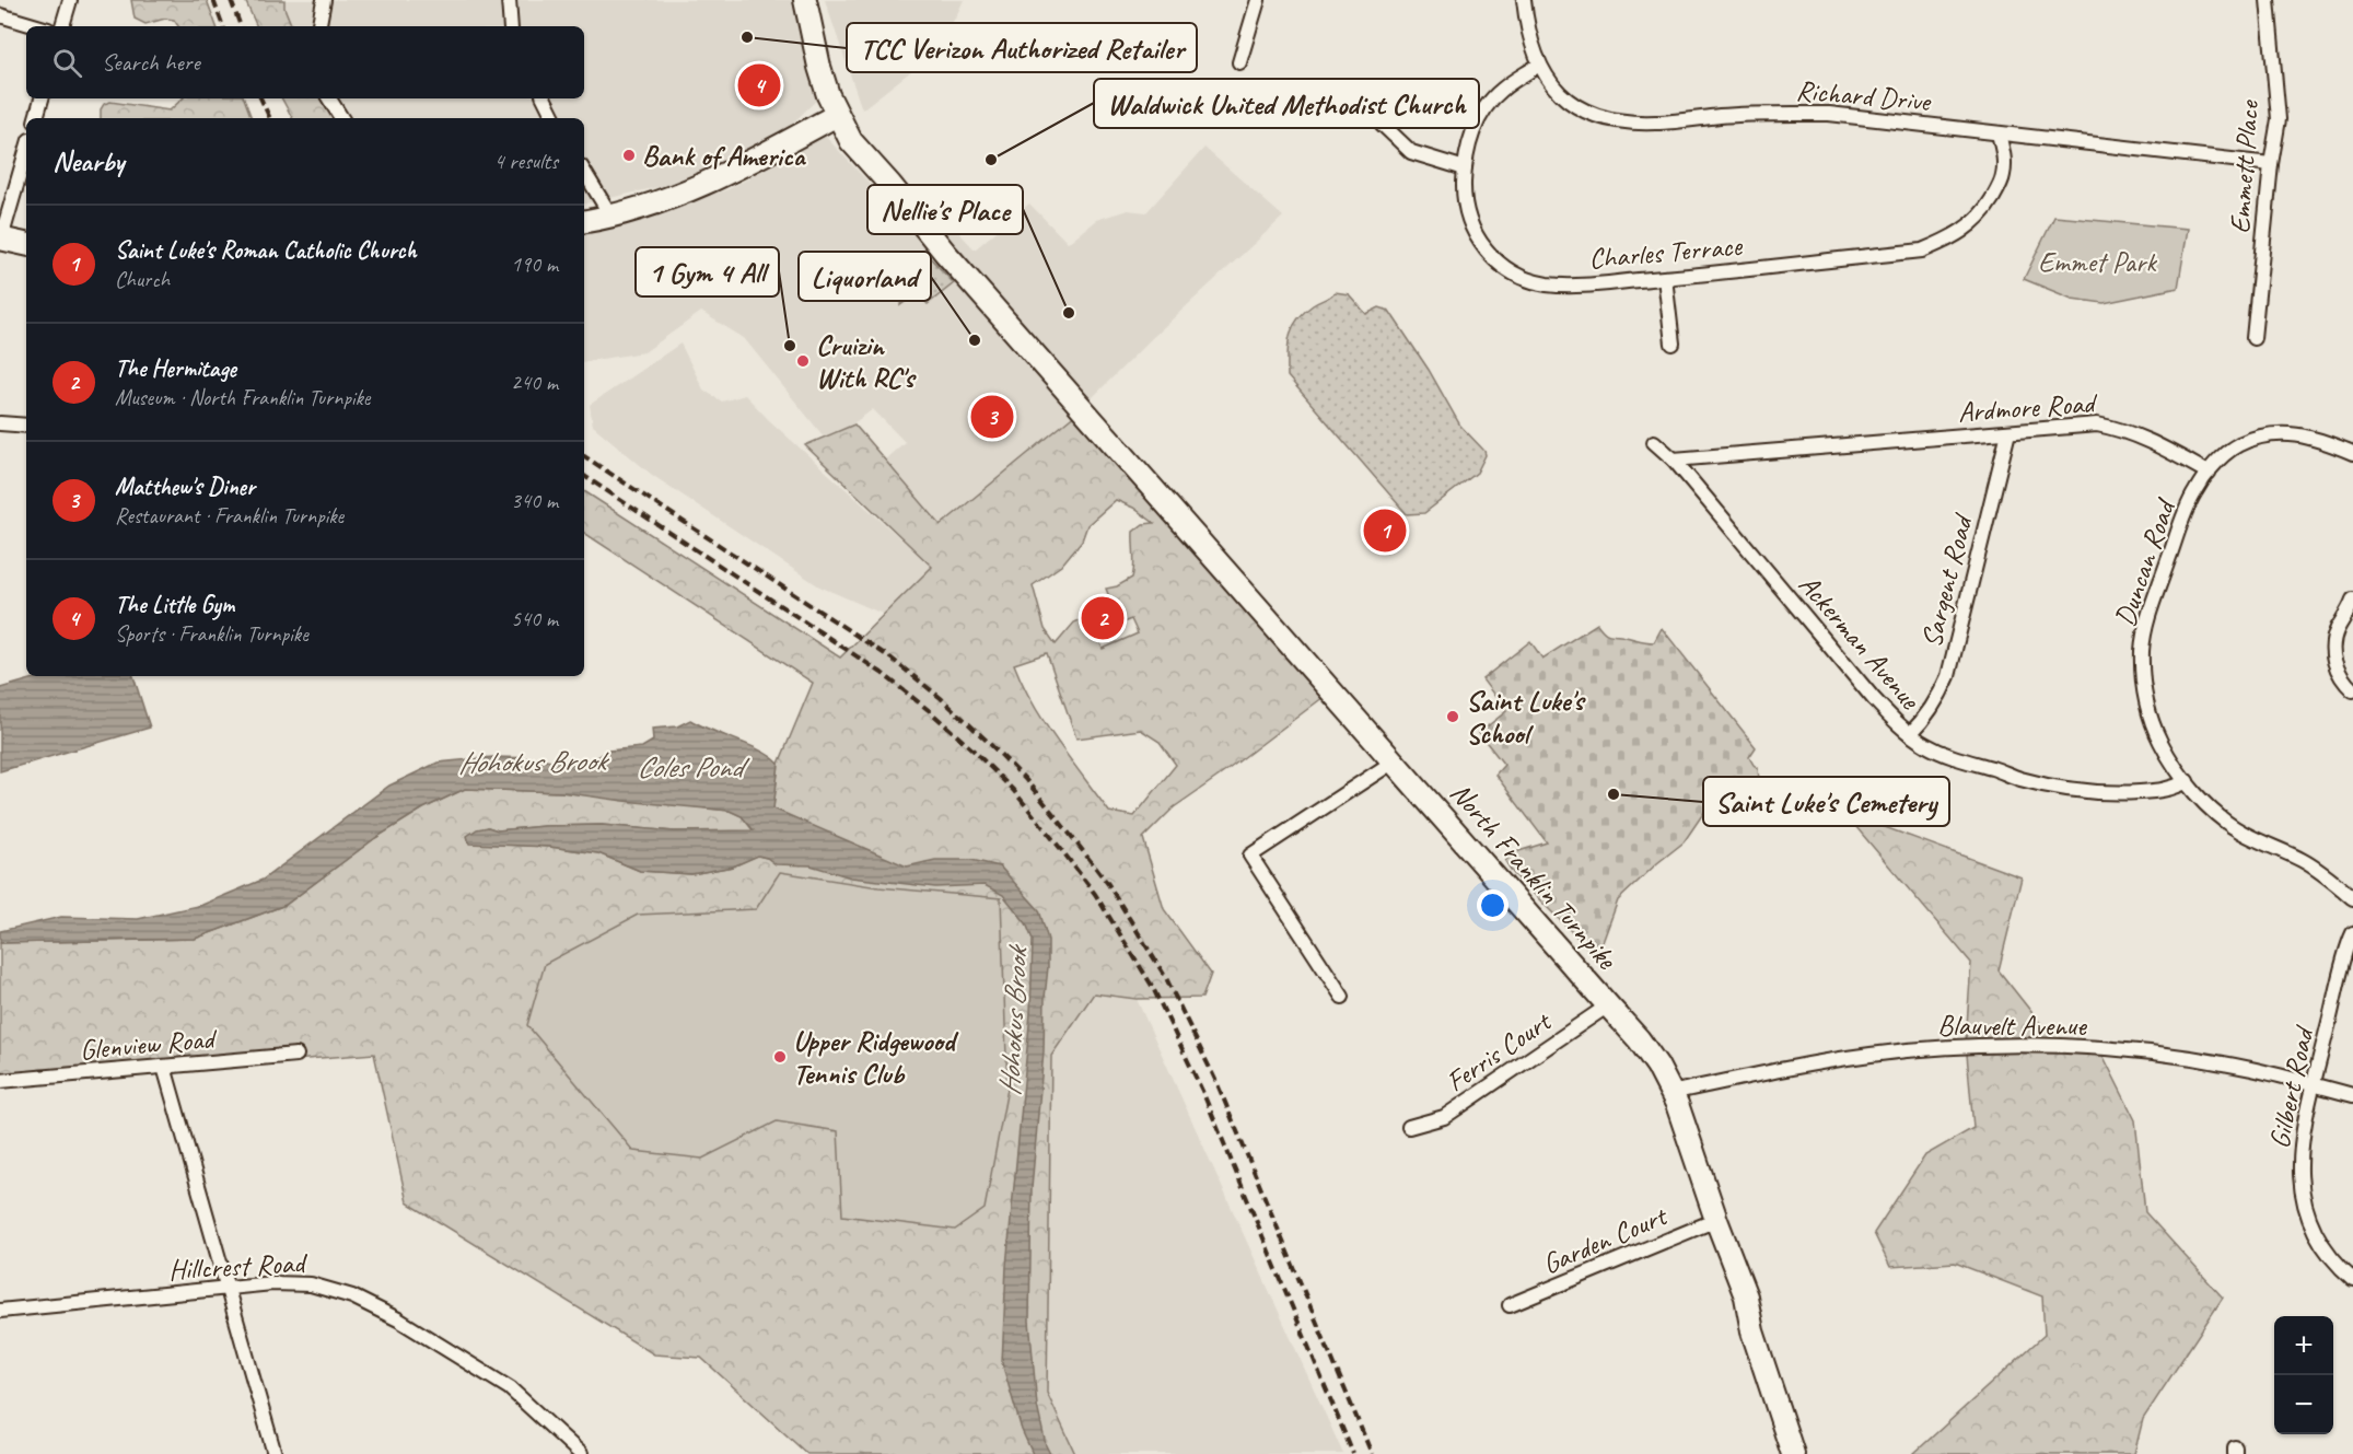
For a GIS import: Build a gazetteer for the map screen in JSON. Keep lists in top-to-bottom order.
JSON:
{
  "streets": {
    "main road": ["North Franklin Turnpike"],
    "street": [
      "Richard Drive",
      "Emmett Place",
      "Charles Terrace",
      "Ardmore Road",
      "Duncan Road",
      "Sargent Road",
      "Ackerman Avenue",
      "Blauvelt Avenue",
      "Glenview Road",
      "Ferris Court",
      "Gilbert Road",
      "Garden Court",
      "Hillcrest Road"
    ]
  },
  "crossings": [
    ["Richard Drive", "Emmett Place"],
    ["Richard Drive", "Charles Terrace"],
    ["Ardmore Road", "Duncan Road"],
    ["Ardmore Road", "Sargent Road"],
    ["Ardmore Road", "Ackerman Avenue"],
    ["Duncan Road", "Ackerman Avenue"],
    ["Sargent Road", "Ackerman Avenue"],
    ["North Franklin Turnpike", "Blauvelt Avenue"],
    ["North Franklin Turnpike", "Ferris Court"],
    ["North Franklin Turnpike", "Garden Court"],
    ["Blauvelt Avenue", "Gilbert Road"]
  ],
  "water": ["Hohokus Brook", "Coles Pond"],
  "parks": ["Emmet Park"],
  "places": [
    "TCC Verizon Authorized Retailer",
    "Bank of America",
    "Waldwick United Methodist Church",
    "Nellie's Place",
    "Liquorland",
    "1 Gym 4 All",
    "Cruizin With RC's",
    "Saint Luke's School",
    "Saint Luke's Cemetery",
    "Upper Ridgewood Tennis Club"
  ],
  "page": {
    "search": "Search here",
    "pins": [
      "4",
      "3",
      "1",
      "2"
    ],
    "heading": ["Nearby", "4 results"],
    "list": [
      {
        "mark": "1",
        "name": "Saint Luke's Roman Catholic Church",
        "note": "Church",
        "value": "190 m"
      },
      {
        "mark": "2",
        "name": "The Hermitage",
        "note": "Museum · North Franklin Turnpike",
        "value": "240 m"
      },
      {
        "mark": "3",
        "name": "Matthew's Diner",
        "note": "Restaurant · Franklin Turnpike",
        "value": "340 m"
      },
      {
        "mark": "4",
        "name": "The Little Gym",
        "note": "Sports · Franklin Turnpike",
        "value": "540 m"
      }
    ],
    "map_buttons": ["+", "−"]
  }
}
